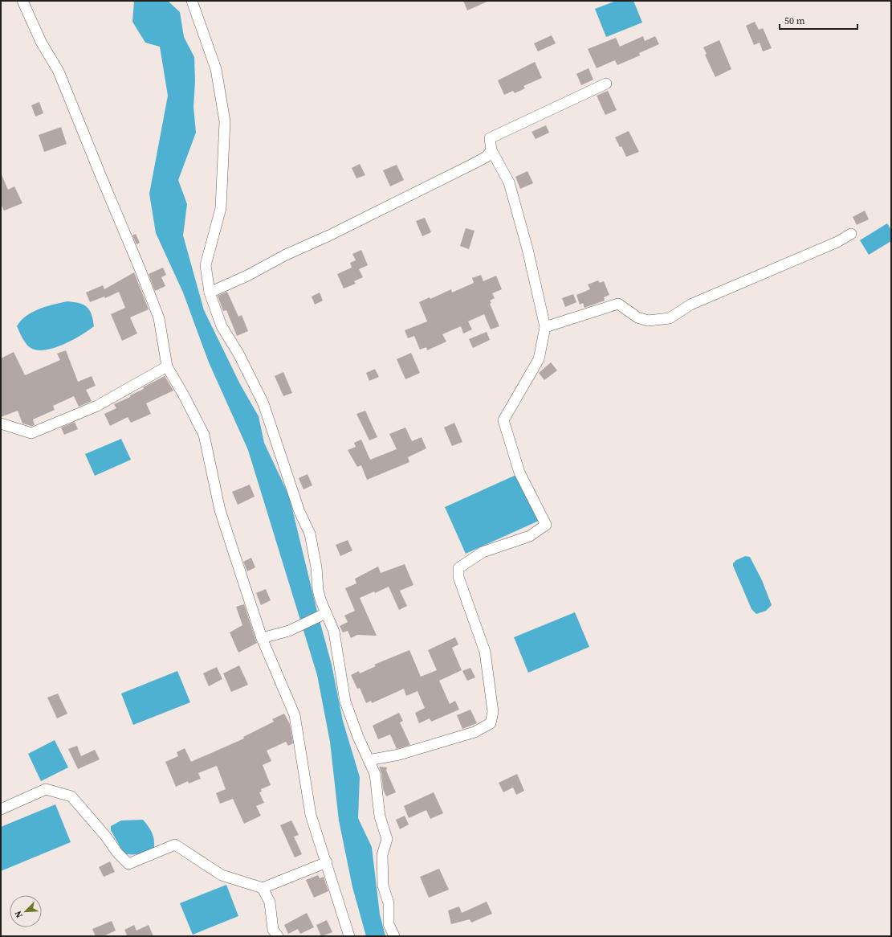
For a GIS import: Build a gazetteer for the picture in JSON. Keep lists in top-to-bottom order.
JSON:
{
  "scale_bar": "50 m",
  "north": "bottom left"
}
